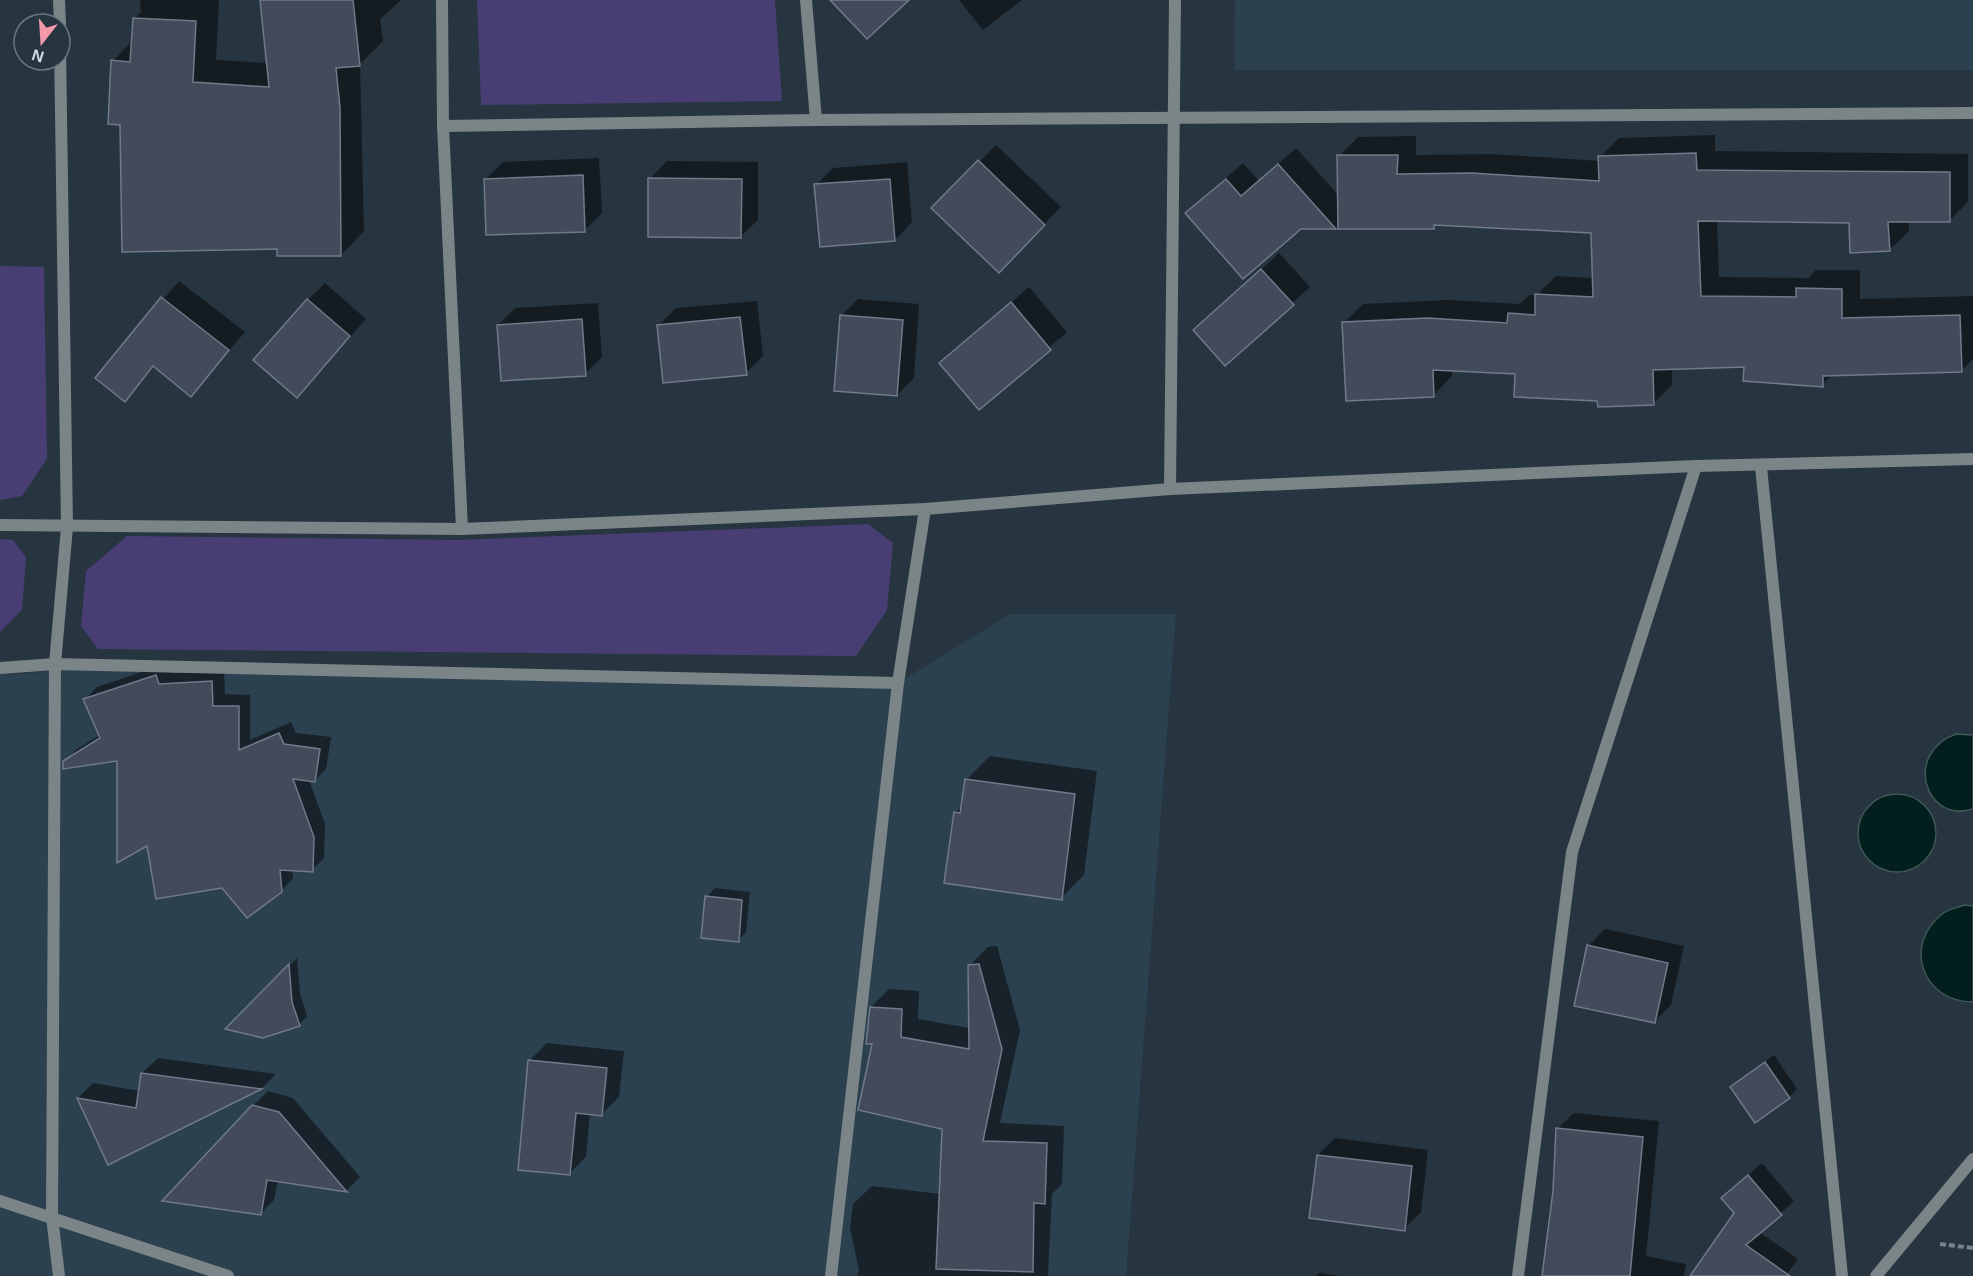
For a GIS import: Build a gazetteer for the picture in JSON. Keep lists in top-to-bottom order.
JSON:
{
  "north": "bottom"
}
